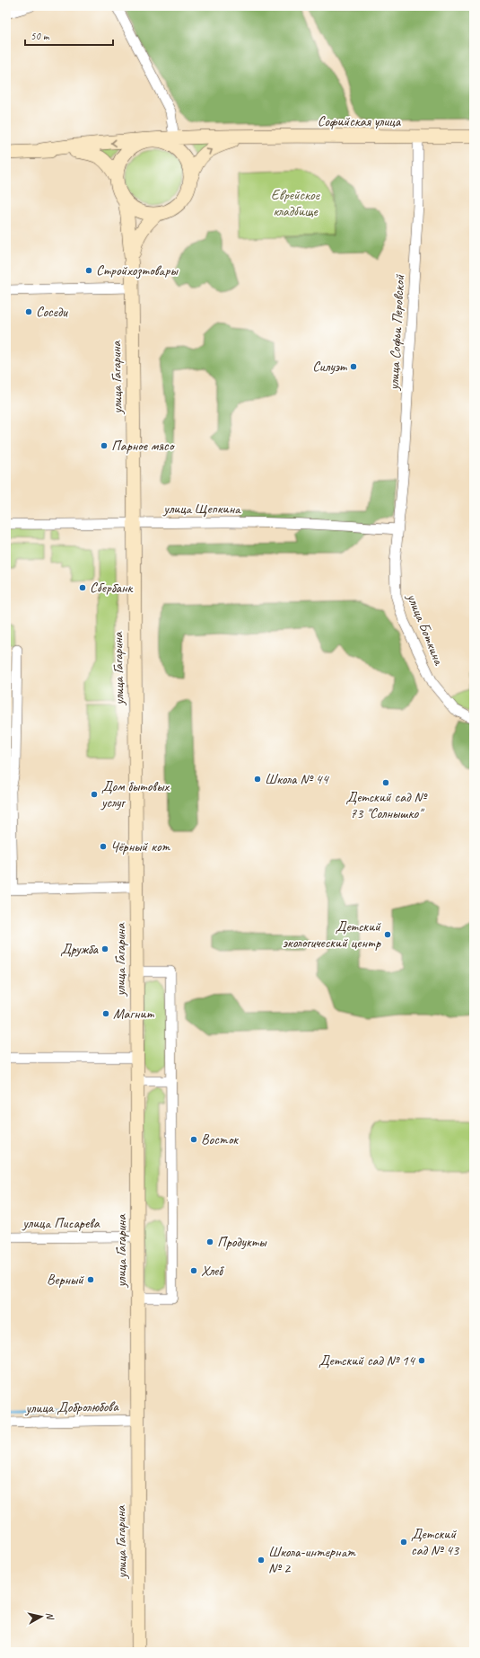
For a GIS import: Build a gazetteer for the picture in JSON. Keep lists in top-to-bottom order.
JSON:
{
  "streets": {
    "main road": ["Софийская улица", "улица Гагарина"],
    "street": [
      "улица Софьи Перовской",
      "улица Щепкина",
      "улица Боткина",
      "улица Писарева",
      "улица Добролюбова"
    ]
  },
  "crossings": [
    ["Софийская улица", "улица Софьи Перовской"],
    ["Софийская улица", "улица Гагарина"],
    ["улица Софьи Перовской", "улица Щепкина"],
    ["улица Софьи Перовской", "улица Боткина"],
    ["улица Гагарина", "улица Щепкина"],
    ["улица Гагарина", "улица Писарева"],
    ["улица Гагарина", "улица Добролюбова"],
    ["улица Щепкина", "улица Боткина"]
  ],
  "parks": ["Еврейское кладбище"],
  "places": [
    "Стройхозтовары",
    "Соседи",
    "Силуэт",
    "Парное мясо",
    "Сбербанк",
    "Школа № 44",
    "Детский сад № 73 \"Солнышко\"",
    "Дом бытовых услуг",
    "Чёрный кот",
    "Детский экологический центр",
    "Дружба",
    "Магнит",
    "Восток",
    "Продукты",
    "Хлеб",
    "Верный",
    "Детский сад № 14",
    "Детский сад № 43",
    "Школа-интернат № 2"
  ],
  "scale_bar": "50 m",
  "north": "right"
}
